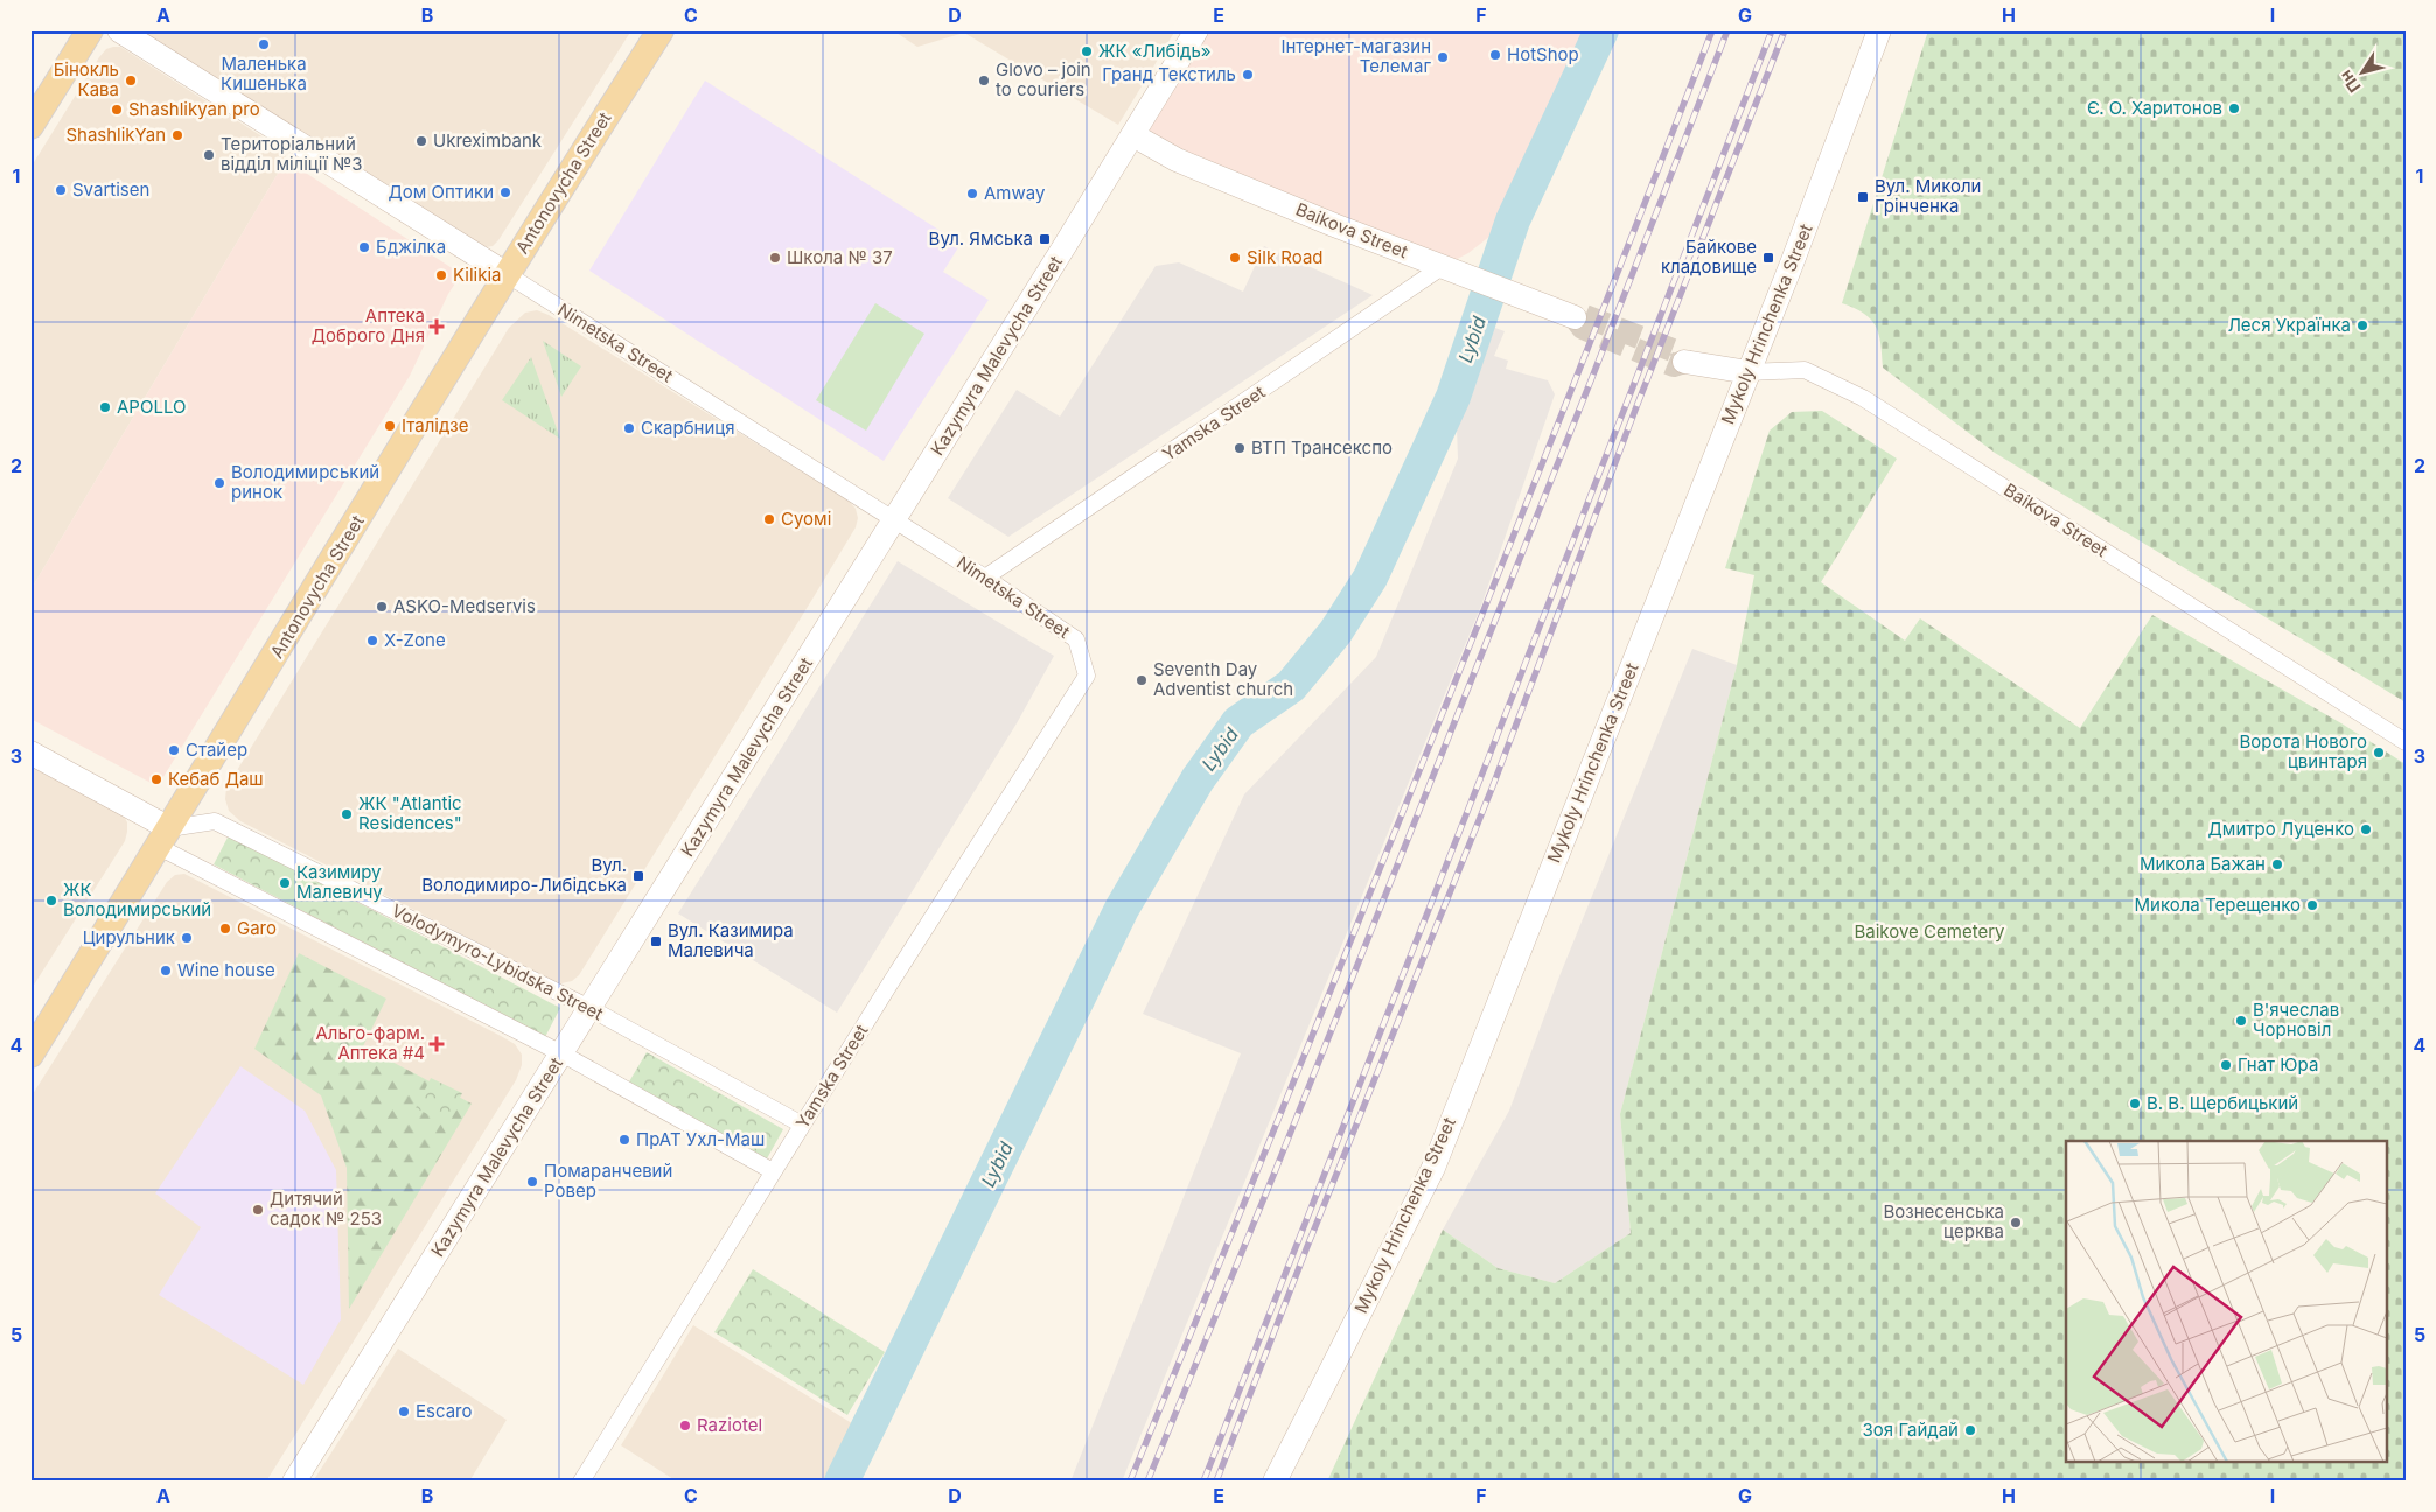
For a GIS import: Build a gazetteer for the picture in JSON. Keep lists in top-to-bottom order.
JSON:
{
  "streets": {
    "main road": [
      "Antonovycha Street",
      "Baikova Street",
      "Mykoly Hrinchenka Street",
      "Nimetska Street",
      "Kazymyra Malevycha Street"
    ],
    "street": ["Yamska Street", "Volodymyro-Lybidska Street"]
  },
  "crossings": [
    ["Antonovycha Street", "Nimetska Street"],
    ["Antonovycha Street", "Volodymyro-Lybidska Street"],
    ["Baikova Street", "Mykoly Hrinchenka Street"],
    ["Baikova Street", "Kazymyra Malevycha Street"],
    ["Baikova Street", "Yamska Street"],
    ["Nimetska Street", "Kazymyra Malevycha Street"],
    ["Nimetska Street", "Yamska Street"],
    ["Kazymyra Malevycha Street", "Volodymyro-Lybidska Street"],
    ["Yamska Street", "Volodymyro-Lybidska Street"]
  ],
  "water": ["Lybid"],
  "parks": ["Baikove Cemetery"],
  "places": {
    "other": [
      "Маленька Кишенька",
      "ЖК «Либідь»",
      "HotShop",
      "Інтернет-магазин Телемаг",
      "Гранд Текстиль",
      "Бінокль Кава",
      "Glovo – join to couriers",
      "Є. О. Харитонов",
      "Shashlikyan pro",
      "ShashlikYan",
      "Ukreximbank",
      "Територіальний відділ міліції №3",
      "Svartisen",
      "Дом Оптики",
      "Amway",
      "Бджілка",
      "Школа № 37",
      "Silk Road",
      "Kilikia",
      "Леся Українка",
      "APOLLO",
      "Італідзе",
      "Скарбниця",
      "ВТП Трансекспо",
      "Володимирський ринок",
      "Суомі",
      "ASKO-Medservis",
      "X-Zone",
      "Seventh Day Adventist church",
      "Стайер",
      "Ворота Нового цвинтаря",
      "Кебаб Даш",
      "ЖК \"Atlantic Residences\"",
      "Дмитро Луценко",
      "Микола Бажан",
      "Казимиру Малевичу",
      "ЖК Володимирський",
      "Микола Терещенко",
      "Garo",
      "Цирульник",
      "Wine house",
      "В'ячеслав Чорновіл",
      "Гнат Юра",
      "В. В. Щербицький",
      "ПрАТ Ухл-Маш",
      "Помаранчевий Ровер",
      "Дитячий садок № 253",
      "Вознесенська церква",
      "Escaro",
      "Raziotel",
      "Зоя Гайдай"
    ],
    "transit": [
      "Вул. Миколи Грінченка",
      "Вул. Ямська",
      "Байкове кладовище",
      "Вул. Володимиро-Либідська",
      "Вул. Казимира Малевича"
    ],
    "health": ["Аптека Доброго Дня", "Альго-фарм. Аптека #4"]
  },
  "north": "bottom left",
  "grid": {
    "columns": [
      "A",
      "B",
      "C",
      "D",
      "E",
      "F",
      "G",
      "H",
      "I"
    ],
    "rows": [
      "1",
      "2",
      "3",
      "4",
      "5"
    ]
  }
}
